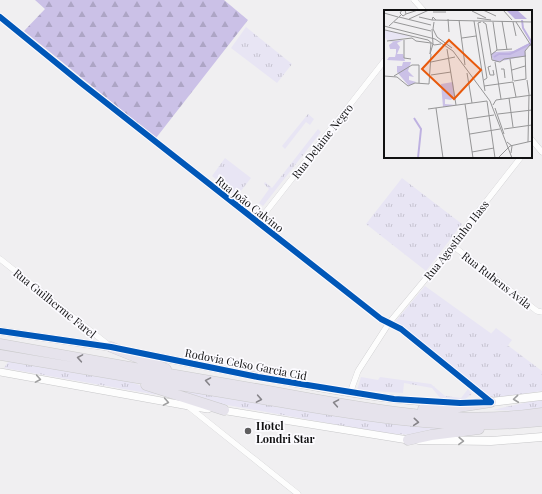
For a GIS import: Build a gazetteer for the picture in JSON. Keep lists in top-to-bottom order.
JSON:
{
  "streets": {
    "highway": ["Rodovia Celso Garcia Cid"],
    "street": [
      "Rua Delaine Negro",
      "Rua João Calvino",
      "Rua Agostinho Hass",
      "Rua Rubens Avila",
      "Rua Guilherme Farel"
    ]
  },
  "crossings": [
    ["Rua Delaine Negro", "Rua João Calvino"],
    ["Rua João Calvino", "Rua Agostinho Hass"],
    ["Rua João Calvino", "Rodovia Celso Garcia Cid"],
    ["Rua Agostinho Hass", "Rua Rubens Avila"],
    ["Rua Agostinho Hass", "Rodovia Celso Garcia Cid"],
    ["Rua Guilherme Farel", "Rodovia Celso Garcia Cid"]
  ],
  "places": ["Hotel Londri Star"]
}
